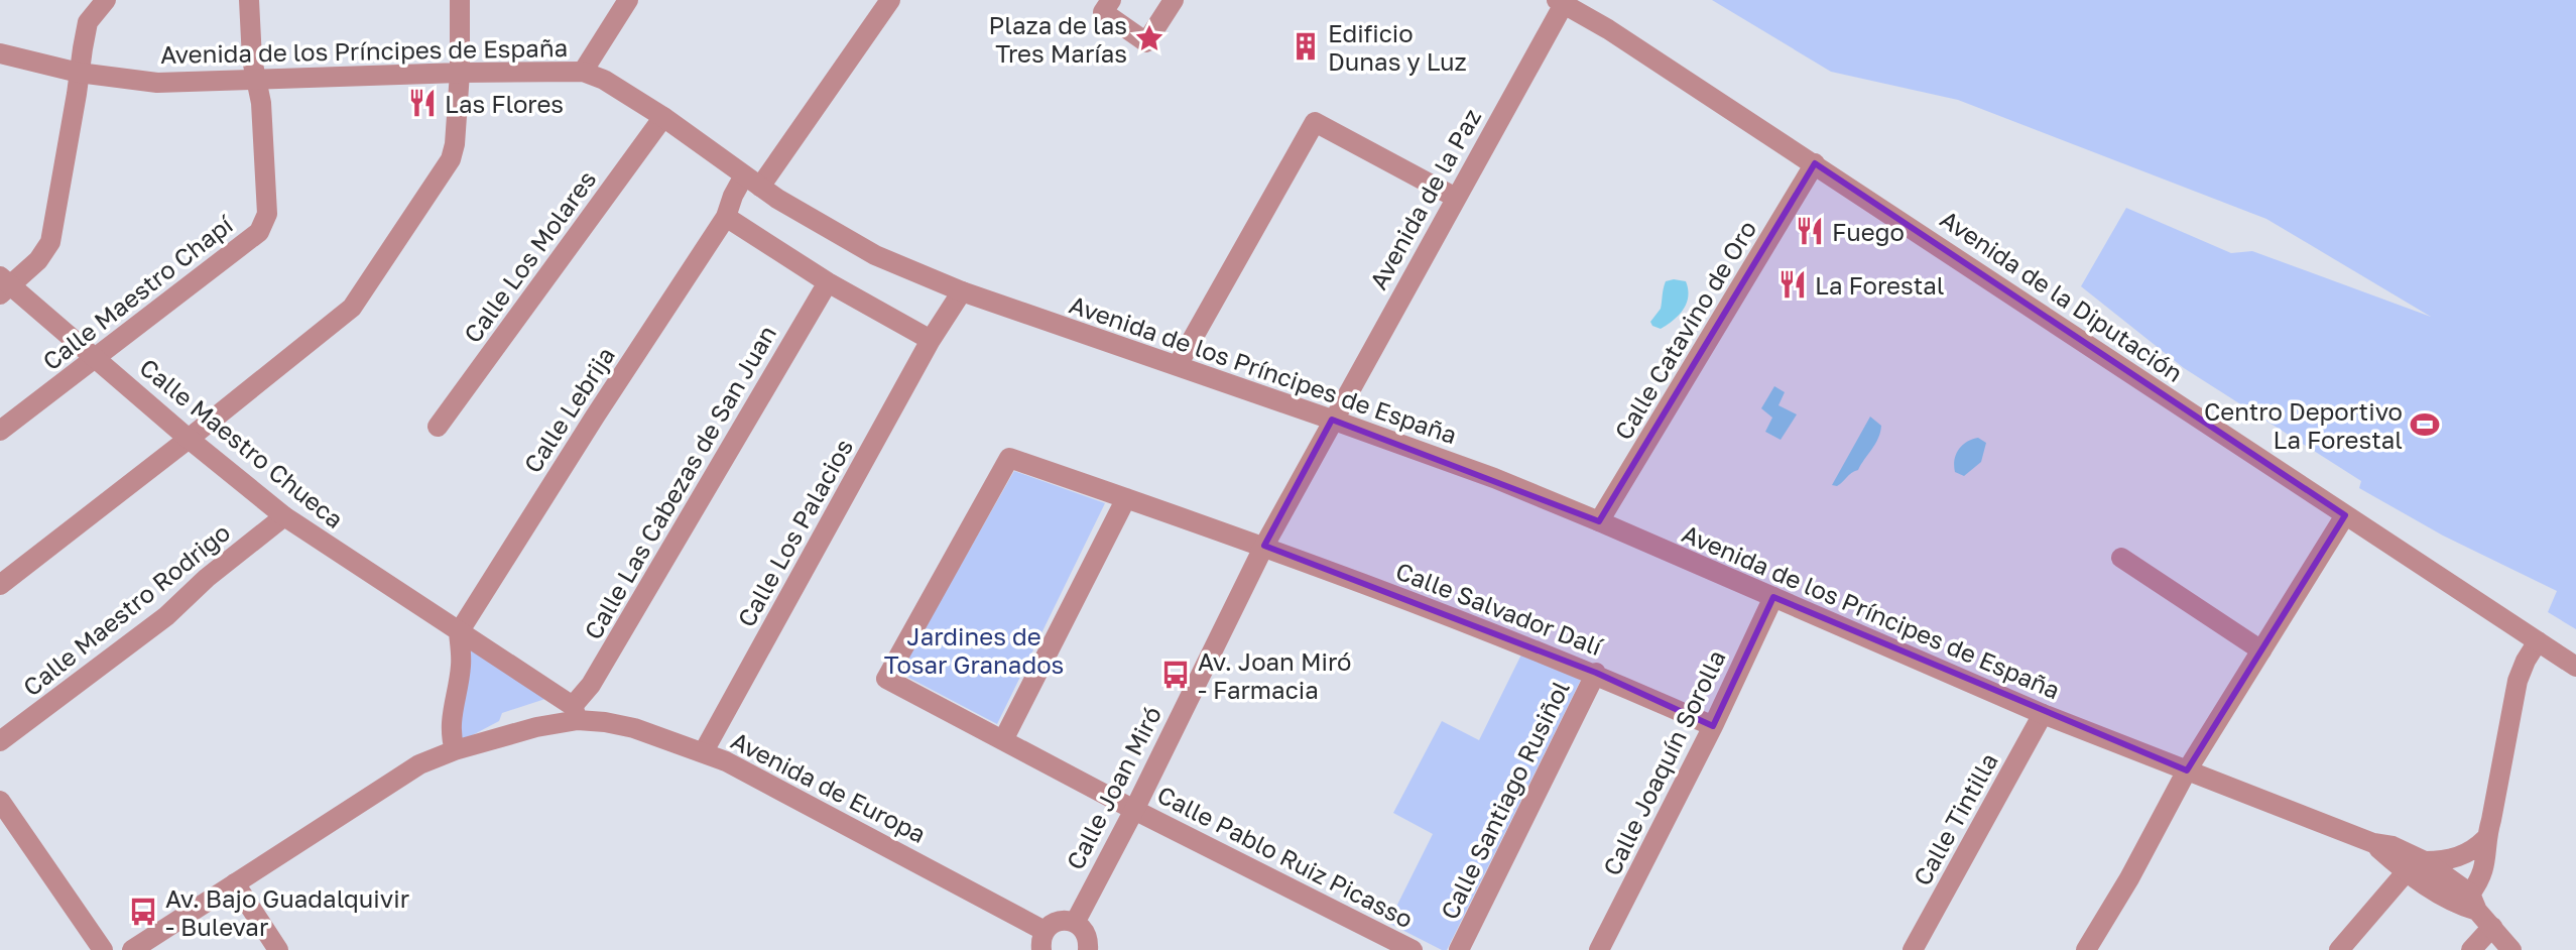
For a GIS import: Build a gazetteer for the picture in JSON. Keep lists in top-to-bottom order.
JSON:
{
  "streets": {
    "street": [
      "Avenida de los Príncipes de España",
      "Avenida de la Paz",
      "Calle Los Molares",
      "Calle Maestro Chapí",
      "Avenida de la Diputación",
      "Calle Catavino de Oro",
      "Calle Lebrija",
      "Calle Maestro Chueca",
      "Calle Las Cabezas de San Juan",
      "Calle Los Palacios",
      "Calle Salvador Dalí",
      "Calle Maestro Rodrigo",
      "Calle Joaquín Sorolla",
      "Avenida de Europa",
      "Calle Joan Miró",
      "Calle Santiago Rusiñol",
      "Calle Tintilla",
      "Calle Pablo Ruiz Picasso"
    ]
  },
  "crossings": [
    ["Avenida de los Príncipes de España", "Avenida de la Paz"],
    ["Avenida de los Príncipes de España", "Calle Los Molares"],
    ["Avenida de los Príncipes de España", "Calle Maestro Chapí"],
    ["Avenida de los Príncipes de España", "Calle Catavino de Oro"],
    ["Avenida de los Príncipes de España", "Calle Lebrija"],
    ["Avenida de los Príncipes de España", "Calle Los Palacios"],
    ["Avenida de los Príncipes de España", "Calle Joaquín Sorolla"],
    ["Avenida de los Príncipes de España", "Calle Joan Miró"],
    ["Avenida de los Príncipes de España", "Calle Tintilla"],
    ["Avenida de la Paz", "Avenida de la Diputación"],
    ["Avenida de la Paz", "Calle Joan Miró"],
    ["Calle Maestro Chapí", "Calle Maestro Chueca"],
    ["Avenida de la Diputación", "Calle Catavino de Oro"],
    ["Calle Lebrija", "Calle Maestro Chueca"],
    ["Calle Maestro Chueca", "Calle Las Cabezas de San Juan"],
    ["Calle Maestro Chueca", "Calle Maestro Rodrigo"],
    ["Calle Maestro Chueca", "Avenida de Europa"],
    ["Calle Las Cabezas de San Juan", "Avenida de Europa"],
    ["Calle Los Palacios", "Avenida de Europa"],
    ["Calle Salvador Dalí", "Calle Joaquín Sorolla"],
    ["Calle Salvador Dalí", "Calle Joan Miró"],
    ["Calle Salvador Dalí", "Calle Santiago Rusiñol"],
    ["Calle Salvador Dalí", "Calle Pablo Ruiz Picasso"],
    ["Calle Joan Miró", "Calle Pablo Ruiz Picasso"]
  ],
  "parks": ["Jardines de Tosar Granados"],
  "places": {
    "place": ["Plaza de las Tres Marías"],
    "building": ["Edificio Dunas y Luz"],
    "restaurant": ["Las Flores", "Fuego", "La Forestal"],
    "sports": ["Centro Deportivo La Forestal"],
    "bus stop": ["Av. Joan Miró - Farmacia", "Av. Bajo Guadalquivir - Bulevar"]
  }
}
